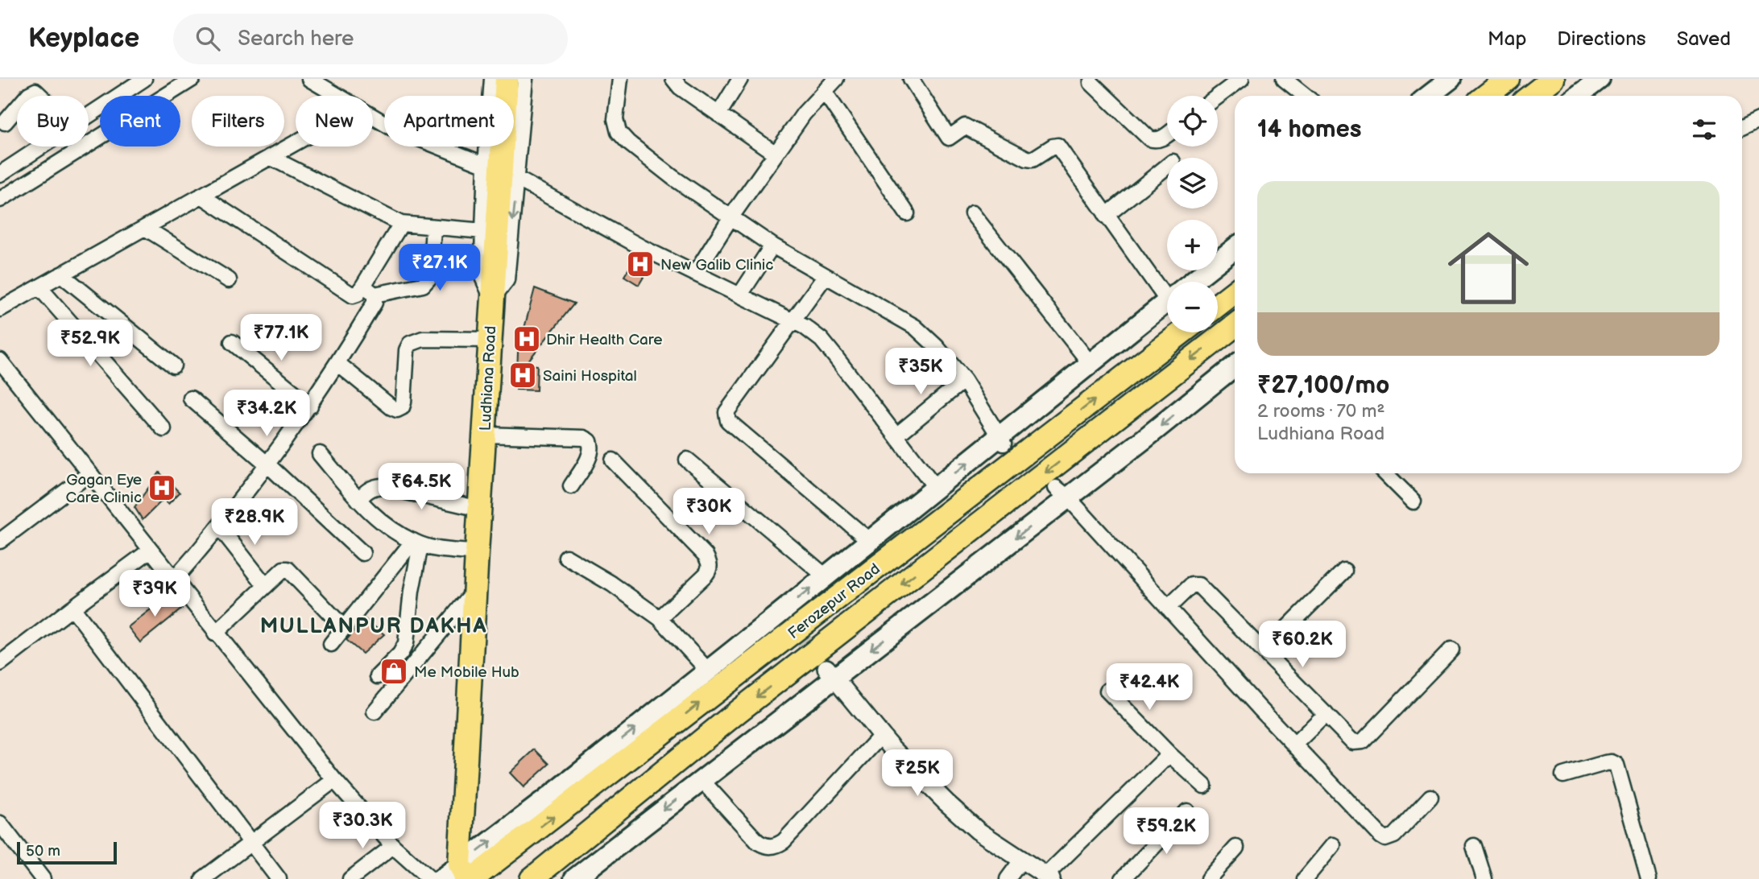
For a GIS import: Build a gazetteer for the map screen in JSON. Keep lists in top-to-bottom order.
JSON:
{
  "streets": {
    "main road": ["Ludhiana Road", "Ferozepur Road"]
  },
  "crossings": [
    ["Ludhiana Road", "Ferozepur Road"]
  ],
  "districts": ["MULLANPUR DAKHA"],
  "places": {
    "hospital": [
      "New Galib Clinic",
      "Dhir Health Care",
      "Saini Hospital",
      "Gagan Eye Care Clinic"
    ],
    "shop": ["Me Mobile Hub"]
  },
  "scale_bar": "50 m",
  "page": {
    "header": "Keyplace",
    "search": "Search here",
    "nav": ["Map", "Directions", "Saved"],
    "map_buttons": ["+", "−"],
    "chip": [
      "Buy",
      "Rent",
      "Filters",
      "New",
      "Apartment"
    ],
    "heading": "14 homes",
    "list": [
      {
        "name": "₹27,100/mo",
        "note": "2 rooms · 70 m² · Ludhiana Road"
      }
    ],
    "price": [
      "₹27.1K",
      "₹77.1K",
      "₹52.9K",
      "₹35K",
      "₹34.2K",
      "₹64.5K",
      "₹30K",
      "₹28.9K",
      "₹39K",
      "₹60.2K",
      "₹42.4K",
      "₹25K",
      "₹30.3K",
      "₹59.2K"
    ],
    "scale": "50 m"
  }
}
